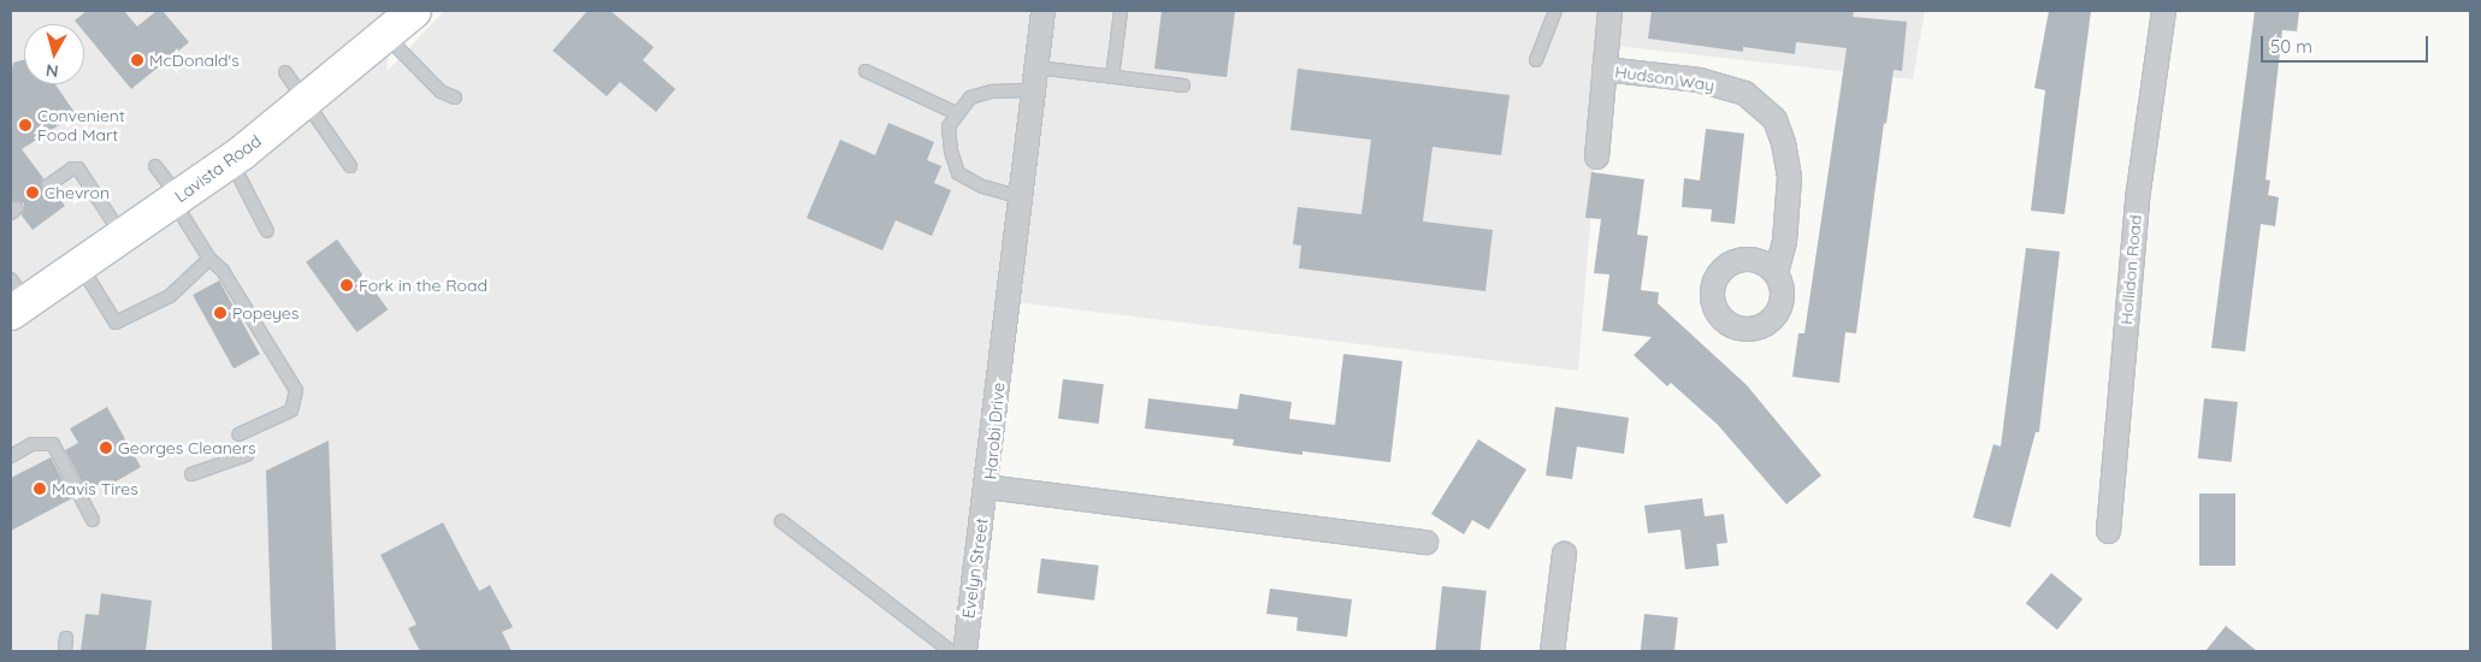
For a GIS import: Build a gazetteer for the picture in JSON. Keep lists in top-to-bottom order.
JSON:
{
  "streets": {
    "main road": ["Lavista Road"],
    "street": [
      "Hudson Way",
      "Hollidon Road",
      "Harobi Drive",
      "Evelyn Street"
    ]
  },
  "crossings": [
    ["Harobi Drive", "Evelyn Street"]
  ],
  "places": [
    "McDonald's",
    "Convenient Food Mart",
    "Chevron",
    "Fork in the Road",
    "Popeyes",
    "Georges Cleaners",
    "Mavis Tires"
  ],
  "scale_bar": "50 m",
  "north": "bottom"
}
